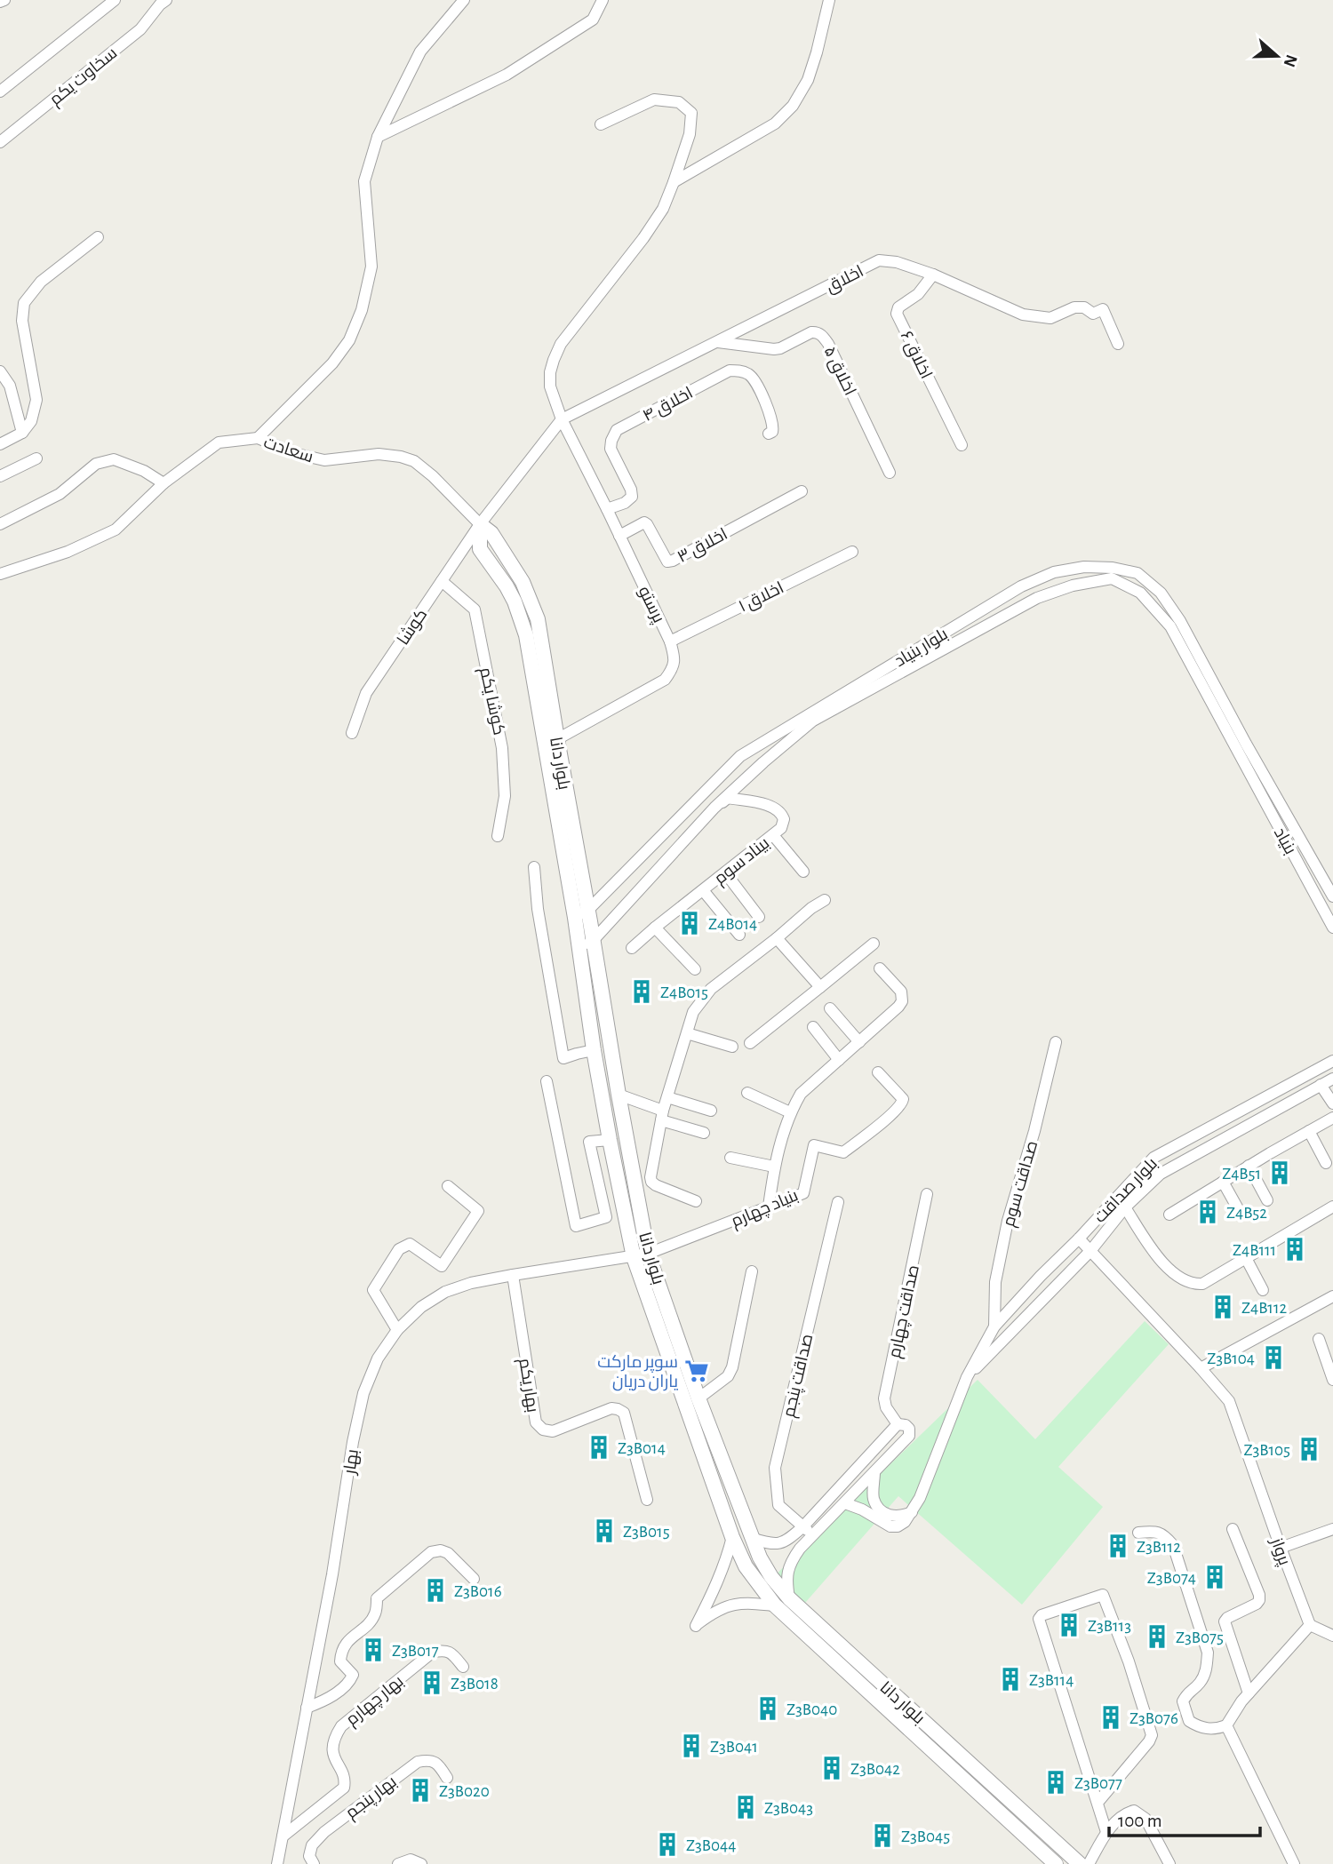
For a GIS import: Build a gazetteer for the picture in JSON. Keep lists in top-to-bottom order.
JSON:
{
  "streets": {
    "street": [
      "سخاوت یکم",
      "اخلاق",
      "اخلاق ۶",
      "اخلاق ۵",
      "اخلاق ۴",
      "سعادت",
      "اخلاق ۳",
      "اخلاق ۱",
      "پرستو",
      "کوشا",
      "بلوار بنیاد",
      "کوشا یکم",
      "بلوار دانا",
      "بنیاد",
      "بیناد سوم",
      "صداقت سوم",
      "بلوار صداقت",
      "بنیاد چهارم",
      "صداقت چهارم",
      "صداقت پنجم",
      "بهار یکم",
      "بهار",
      "پرواز",
      "بهار چهارم",
      "بهار پنجم"
    ]
  },
  "crossings": [
    ["اخلاق", "اخلاق ۶"],
    ["اخلاق", "اخلاق ۵"],
    ["اخلاق", "پرستو"],
    ["اخلاق ۴", "پرستو"],
    ["سعادت", "کوشا"],
    ["سعادت", "بلوار دانا"],
    ["اخلاق ۳", "پرستو"],
    ["اخلاق ۱", "پرستو"],
    ["پرستو", "بلوار دانا"],
    ["کوشا", "کوشا یکم"],
    ["کوشا", "بلوار دانا"],
    ["بلوار بنیاد", "بلوار دانا"],
    ["بلوار بنیاد", "بنیاد"],
    ["بلوار بنیاد", "بیناد سوم"],
    ["بلوار دانا", "بنیاد چهارم"],
    ["بلوار دانا", "بهار"],
    ["صداقت سوم", "بلوار صداقت"],
    ["بلوار صداقت", "پرواز"],
    ["بنیاد چهارم", "بهار"],
    ["بهار یکم", "بهار"],
    ["بهار", "بهار چهارم"]
  ],
  "places": {
    "building": [
      "Z4B014",
      "Z4B015",
      "Z4B51",
      "Z4B52",
      "Z4B111",
      "Z4B112",
      "Z3B104",
      "Z3B014",
      "Z3B105",
      "Z3B015",
      "Z3B112",
      "Z3B074",
      "Z3B016",
      "Z3B113",
      "Z3B075",
      "Z3B017",
      "Z3B114",
      "Z3B018",
      "Z3B040",
      "Z3B076",
      "Z3B041",
      "Z3B042",
      "Z3B077",
      "Z3B020",
      "Z3B043",
      "Z3B045",
      "Z3B044"
    ],
    "supermarket": ["سوپر مارکت یاران دریان"]
  },
  "scale_bar": "100 m",
  "north": "right"
}
